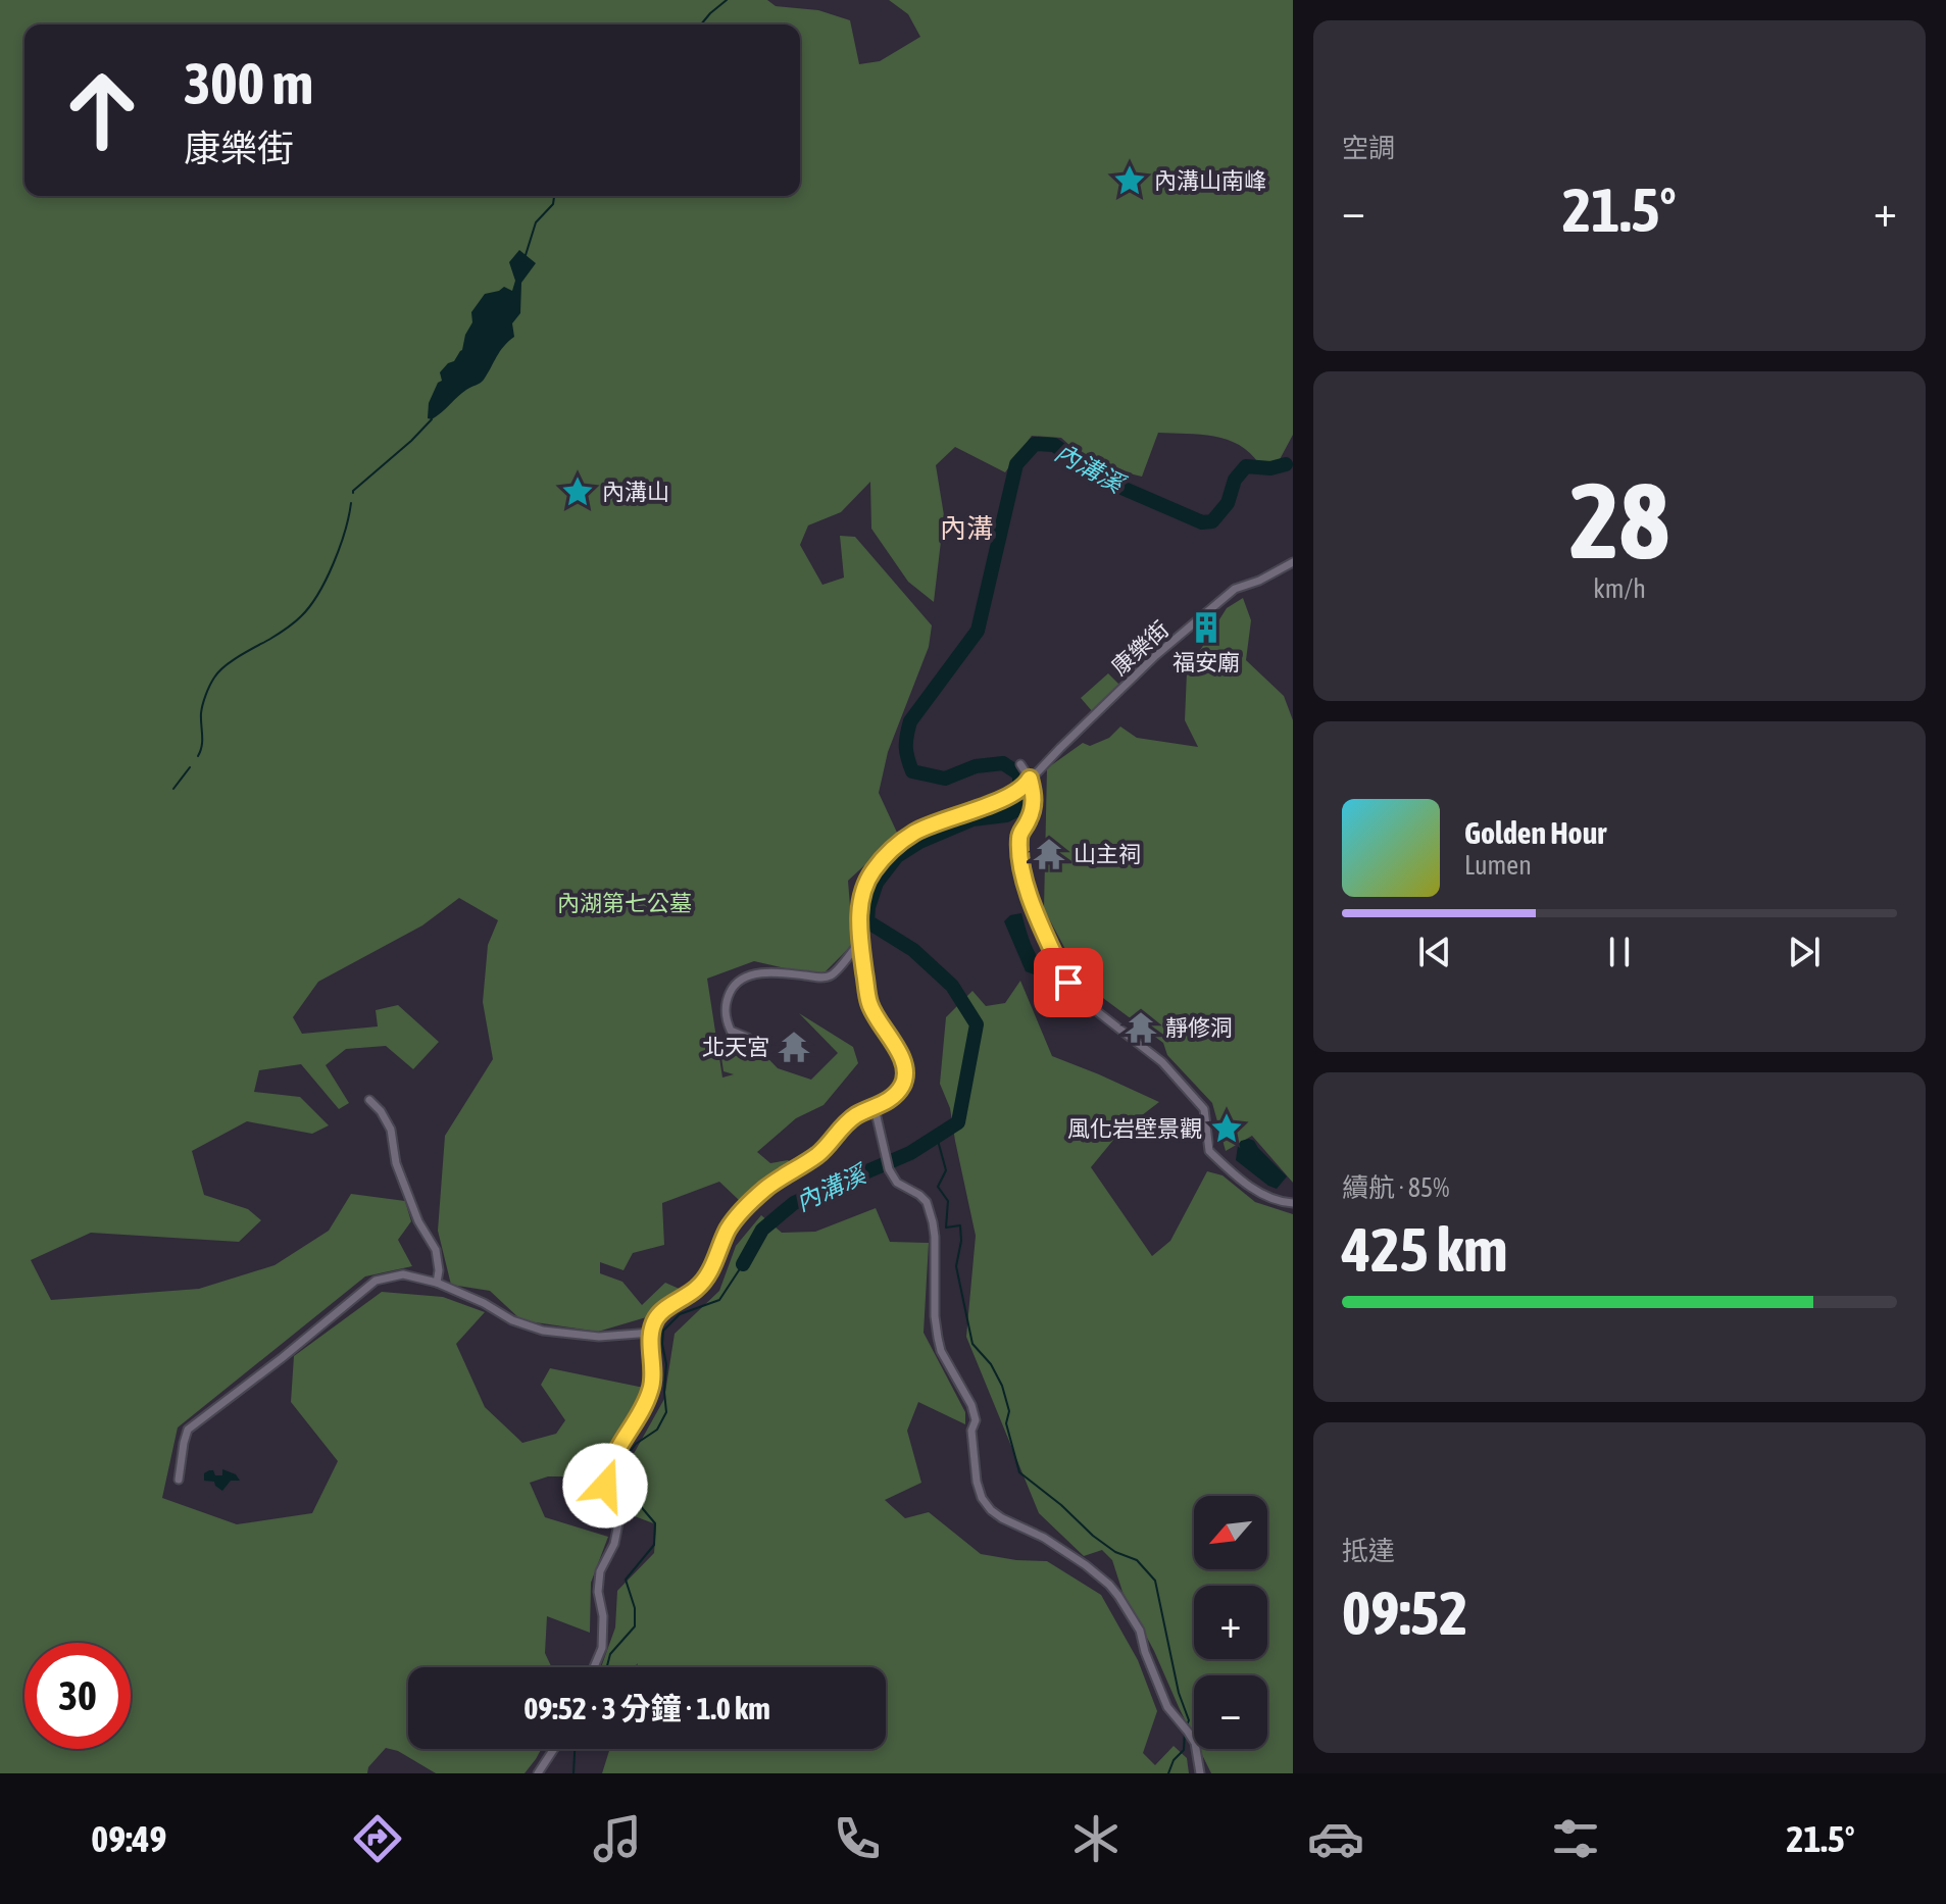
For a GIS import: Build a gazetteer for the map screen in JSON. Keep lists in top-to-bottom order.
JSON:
{
  "streets": {
    "street": ["康樂街"]
  },
  "districts": ["內溝"],
  "water": ["內溝溪"],
  "parks": ["內湖第七公墓"],
  "places": {
    "place": ["內溝山南峰", "內溝山", "風化岩壁景觀"],
    "building": ["福安廟"],
    "temple": ["山主祠", "靜修洞", "北天宮"]
  },
  "north": "bottom left",
  "page": {
    "tile": [
      "空調",
      ["28", "km/h"],
      ["續航 · 85%", "425 km"],
      ["抵達", "09:52"]
    ],
    "turn": ["300 m", "康樂街"],
    "heat": ["−", "21.5°", "+"],
    "song": ["Golden Hour", "Lumen"],
    "map_buttons": ["+", "−"],
    "limit": "30",
    "trip": "09:52 · 3 分鐘 · 1.0 km",
    "tabs": ["09:49", "21.5°"]
  }
}
